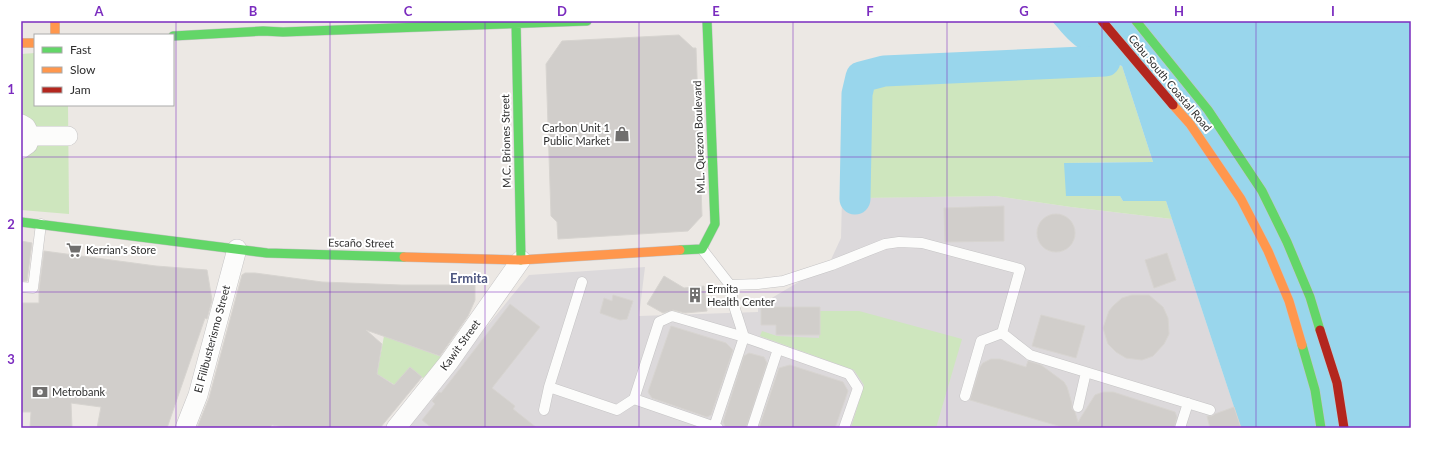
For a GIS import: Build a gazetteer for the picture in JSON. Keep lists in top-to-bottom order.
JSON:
{
  "streets": {
    "main road": [
      "Cebu South Coastal Road",
      "M.L. Quezon Boulevard",
      "M.C. Briones Street",
      "Escaño Street"
    ],
    "street": ["El Filibusterismo Street", "Kawit Street"]
  },
  "crossings": [
    ["M.L. Quezon Boulevard", "Escaño Street"],
    ["M.C. Briones Street", "Escaño Street"],
    ["M.C. Briones Street", "Kawit Street"],
    ["Escaño Street", "El Filibusterismo Street"],
    ["Escaño Street", "Kawit Street"]
  ],
  "districts": ["Ermita"],
  "places": {
    "shop": ["Carbon Unit 1 Public Market"],
    "supermarket": ["Kerrian's Store"],
    "building": ["Ermita Health Center"],
    "bank": ["Metrobank"]
  },
  "legend": ["Fast", "Slow", "Jam"],
  "grid": {
    "columns": [
      "A",
      "B",
      "C",
      "D",
      "E",
      "F",
      "G",
      "H",
      "I"
    ],
    "rows": ["1", "2", "3"]
  }
}
